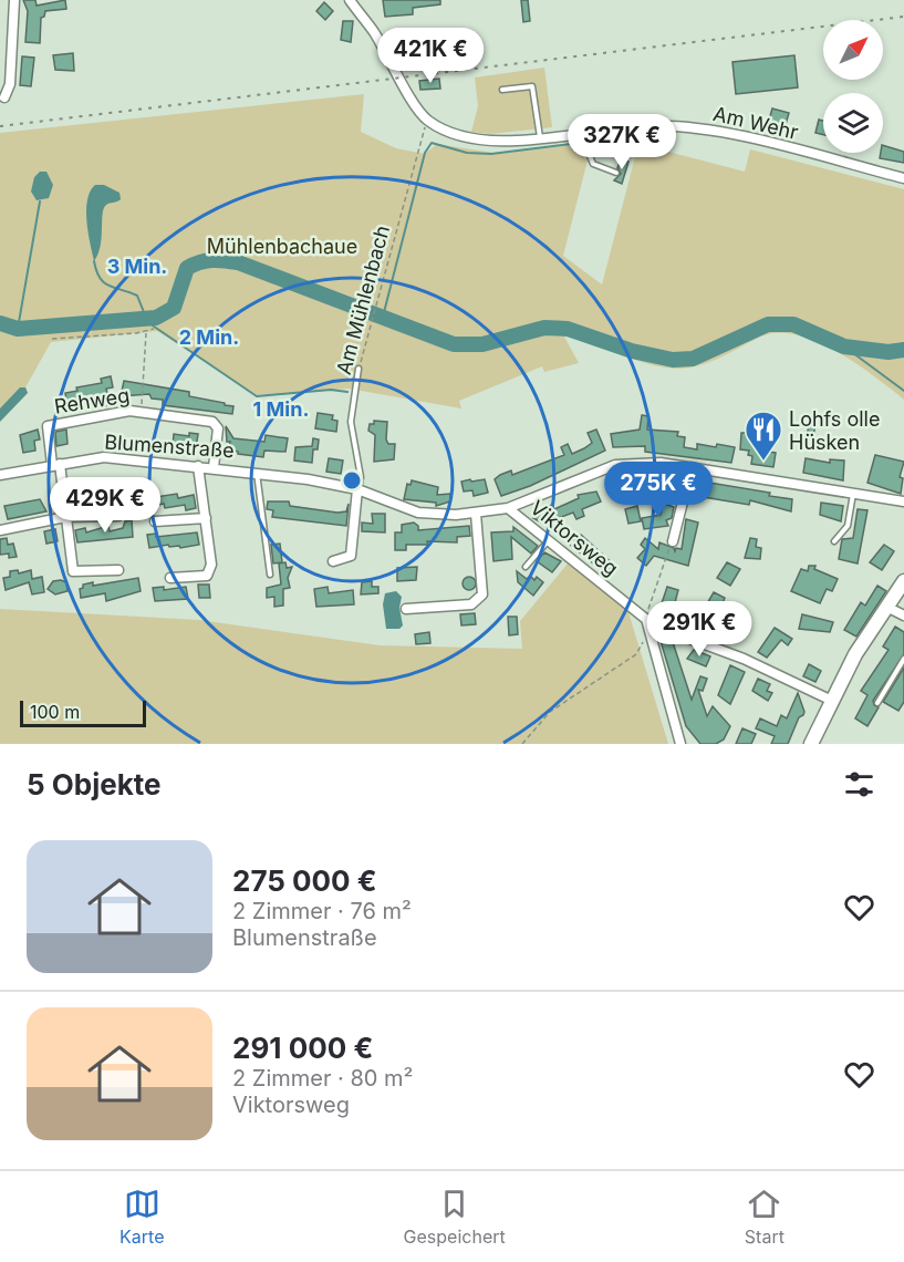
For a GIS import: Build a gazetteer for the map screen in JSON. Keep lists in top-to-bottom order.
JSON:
{
  "streets": {
    "street": [
      "Am Wehr",
      "Rehweg",
      "Blumenstraße",
      "Viktorsweg"
    ],
    "lane": ["Am Mühlenbach"]
  },
  "crossings": [
    ["Am Wehr", "Am Mühlenbach"],
    ["Am Mühlenbach", "Blumenstraße"],
    ["Rehweg", "Blumenstraße"],
    ["Blumenstraße", "Viktorsweg"]
  ],
  "parks": ["Mühlenbachaue"],
  "places": {
    "restaurant": ["Lohfs olle Hüsken"]
  },
  "scale_bar": "100 m",
  "north": "top right",
  "page": {
    "price": [
      "421K €",
      "327K €",
      "275K €",
      "429K €",
      "291K €"
    ],
    "scale": "100 m",
    "heading": "5 Objekte",
    "list": [
      {
        "name": "275 000 €",
        "note": "2 Zimmer · 76 m² · Blumenstraße"
      },
      {
        "name": "291 000 €",
        "note": "2 Zimmer · 80 m² · Viktorsweg"
      }
    ],
    "tabs": ["Karte", "Gespeichert", "Start"]
  },
  "rings": ["3 Min.", "2 Min.", "1 Min."]
}
